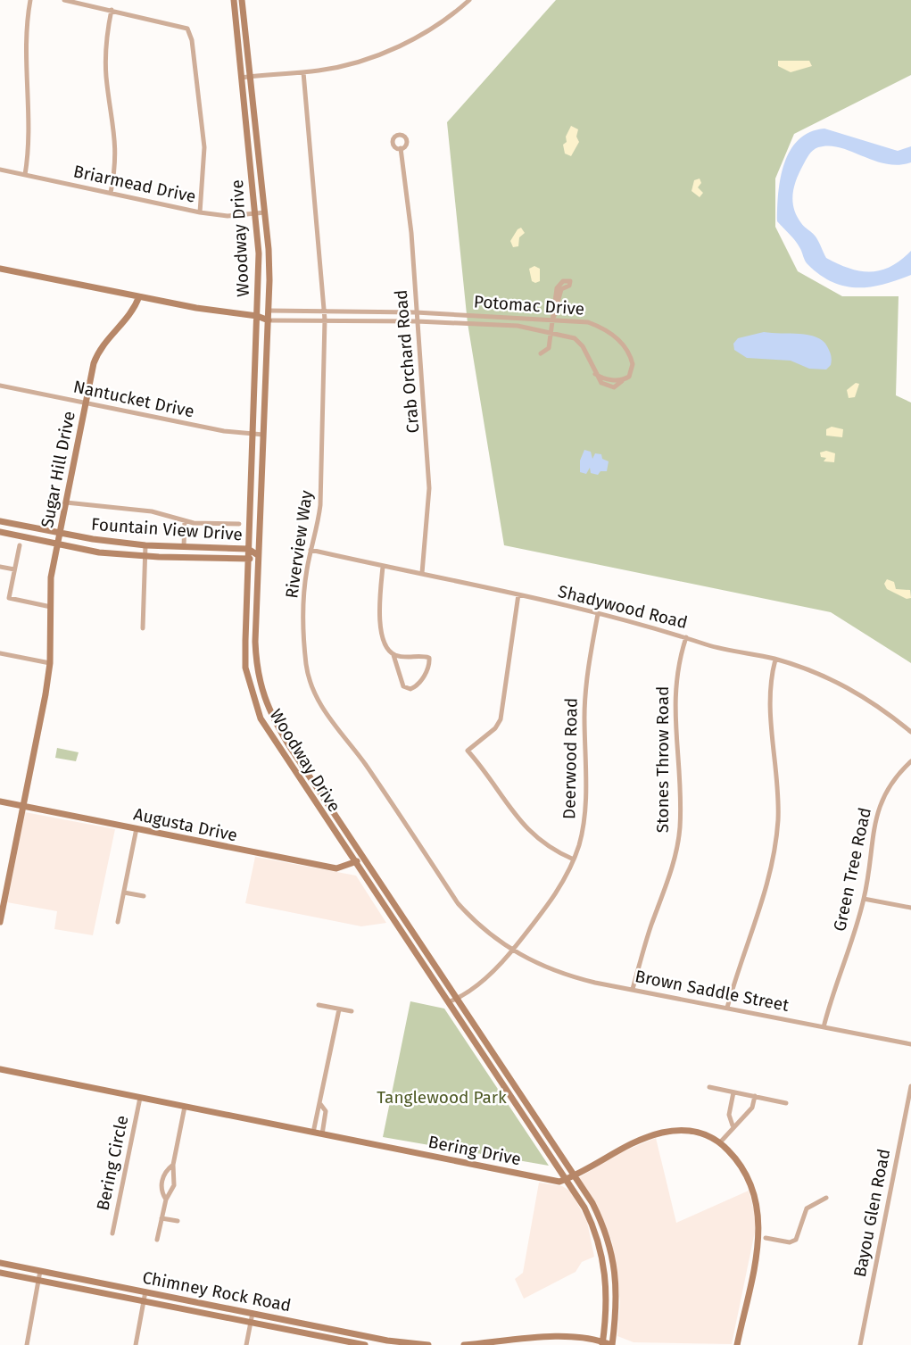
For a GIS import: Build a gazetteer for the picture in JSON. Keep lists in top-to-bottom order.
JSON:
{
  "streets": {
    "main road": [
      "Woodway Drive",
      "Potomac Drive",
      "Sugar Hill Drive",
      "Fountain View Drive",
      "Augusta Drive",
      "Bering Drive",
      "Chimney Rock Road"
    ],
    "street": [
      "Briarmead Drive",
      "Crab Orchard Road",
      "Nantucket Drive",
      "Riverview Way",
      "Shadywood Road",
      "Deerwood Road",
      "Stones Throw Road",
      "Green Tree Road",
      "Brown Saddle Street",
      "Bering Circle",
      "Bayou Glen Road"
    ]
  },
  "crossings": [
    ["Briarmead Drive", "Woodway Drive"],
    ["Woodway Drive", "Potomac Drive"],
    ["Woodway Drive", "Nantucket Drive"],
    ["Woodway Drive", "Fountain View Drive"],
    ["Woodway Drive", "Deerwood Road"],
    ["Woodway Drive", "Augusta Drive"],
    ["Woodway Drive", "Bering Drive"],
    ["Potomac Drive", "Crab Orchard Road"],
    ["Potomac Drive", "Sugar Hill Drive"],
    ["Potomac Drive", "Riverview Way"],
    ["Crab Orchard Road", "Shadywood Road"],
    ["Nantucket Drive", "Sugar Hill Drive"],
    ["Sugar Hill Drive", "Fountain View Drive"],
    ["Sugar Hill Drive", "Augusta Drive"],
    ["Riverview Way", "Shadywood Road"],
    ["Riverview Way", "Deerwood Road"],
    ["Riverview Way", "Brown Saddle Street"],
    ["Shadywood Road", "Deerwood Road"],
    ["Shadywood Road", "Stones Throw Road"],
    ["Deerwood Road", "Brown Saddle Street"],
    ["Stones Throw Road", "Brown Saddle Street"],
    ["Green Tree Road", "Brown Saddle Street"],
    ["Bering Drive", "Bering Circle"]
  ],
  "parks": ["Tanglewood Park"]
}
